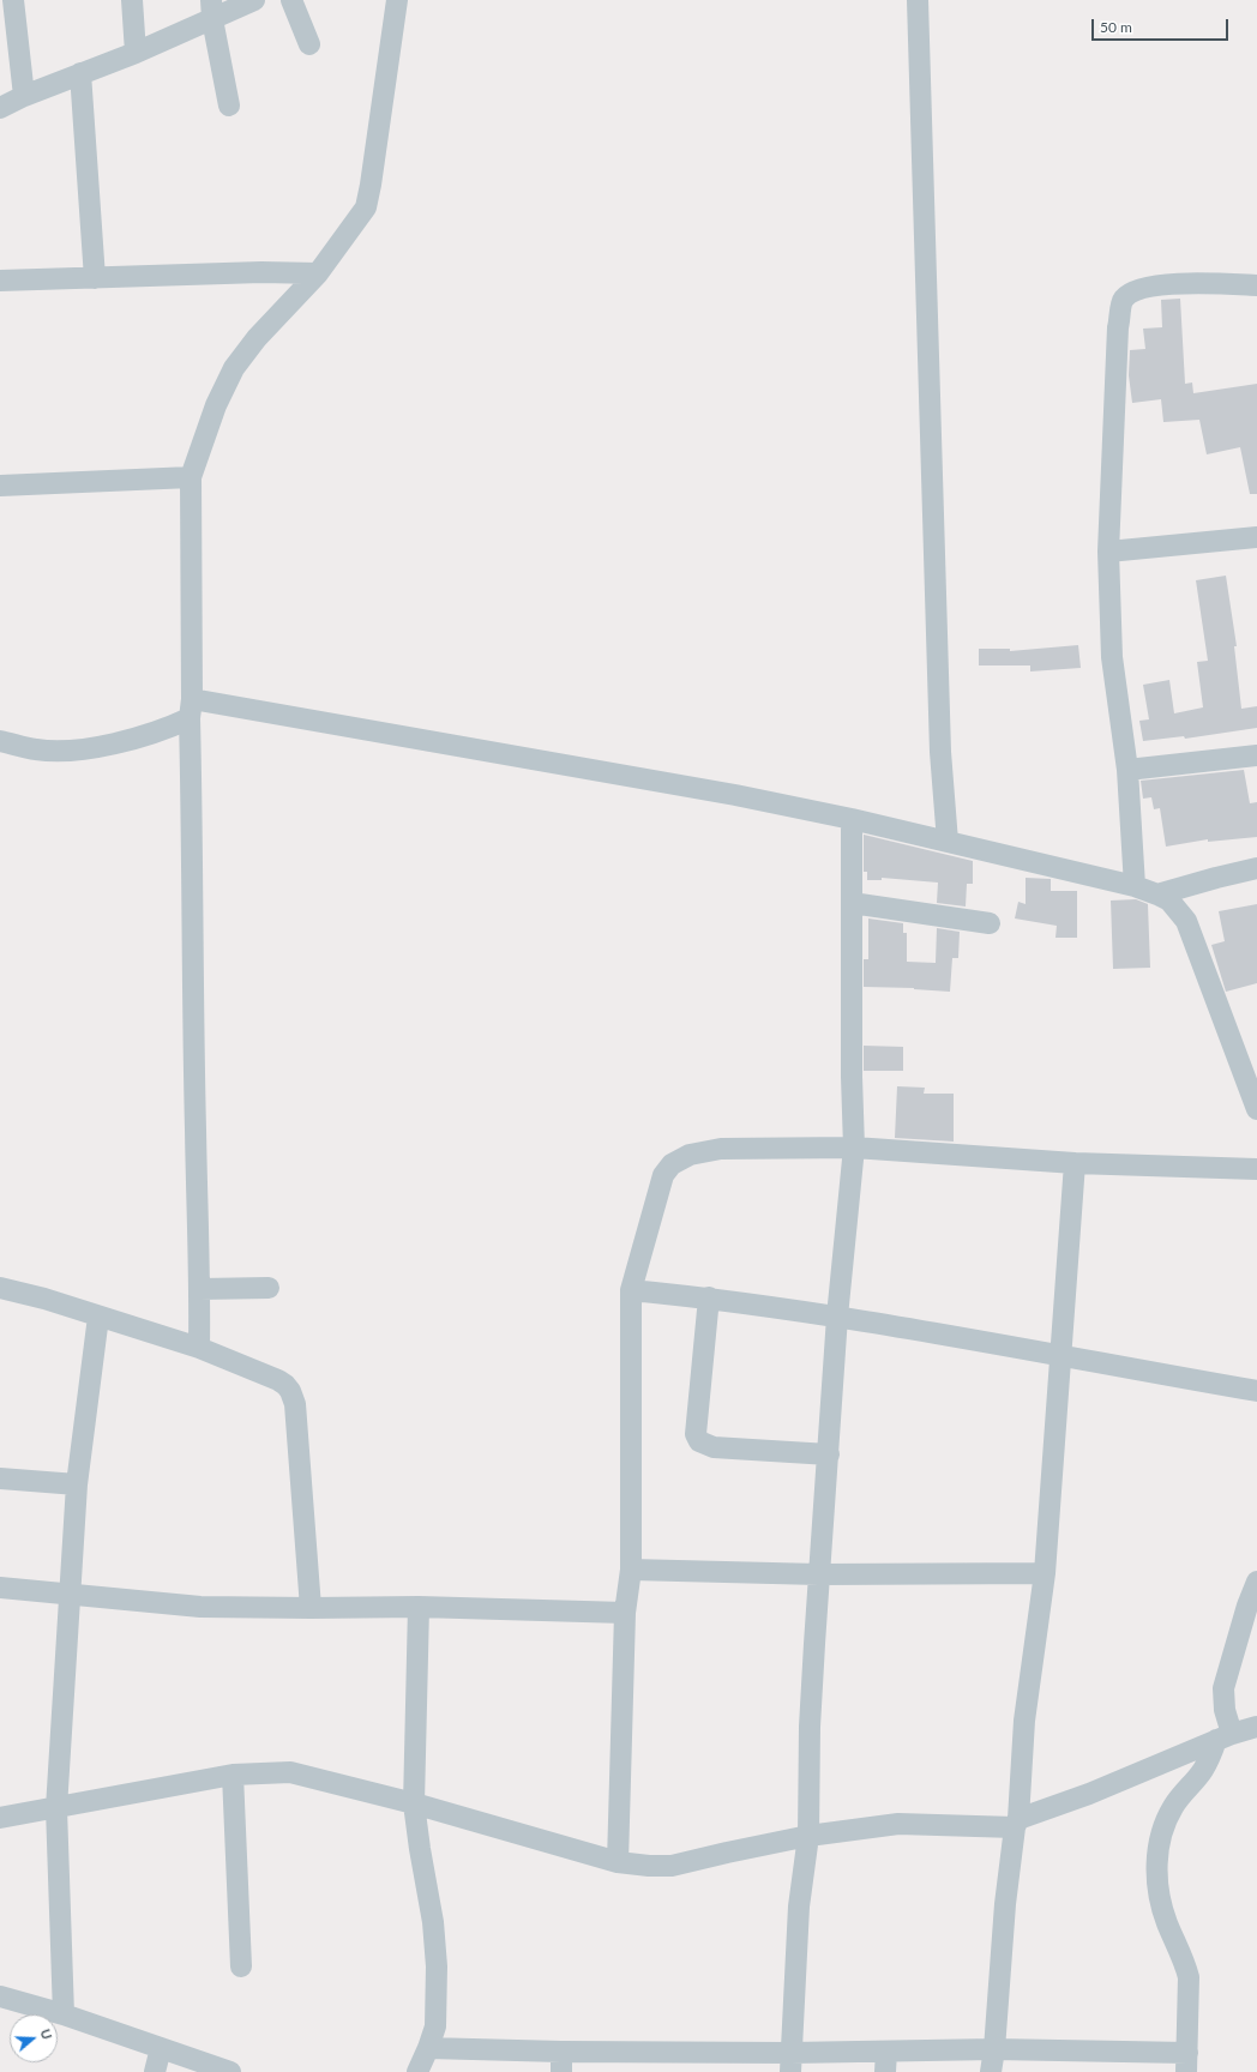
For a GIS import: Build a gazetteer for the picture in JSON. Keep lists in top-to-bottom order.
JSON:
{
  "scale_bar": "50 m",
  "north": "right"
}
